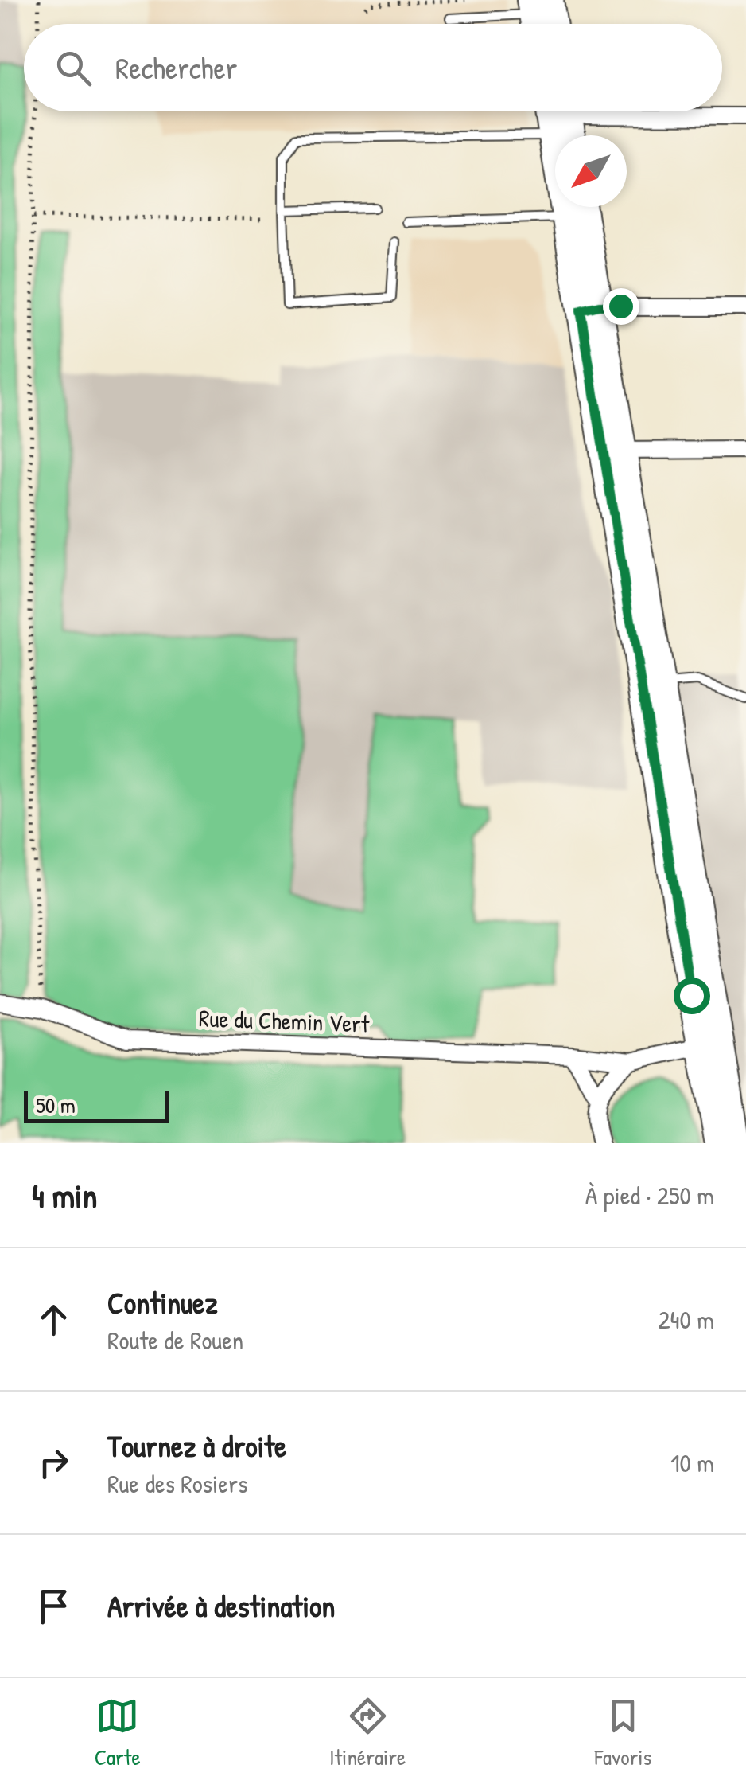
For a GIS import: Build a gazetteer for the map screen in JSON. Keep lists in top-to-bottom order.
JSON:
{
  "streets": {
    "street": ["Rue du Chemin Vert"]
  },
  "scale_bar": "50 m",
  "north": "bottom left",
  "page": {
    "search": "Rechercher",
    "scale": "50 m",
    "heading": ["4 min", "À pied · 250 m"],
    "list": [
      ["Continuez", "Route de Rouen", "240 m"],
      ["Tournez à droite", "Rue des Rosiers", "10 m"],
      "Arrivée à destination"
    ],
    "nav": ["Carte", "Itinéraire", "Favoris"]
  }
}
